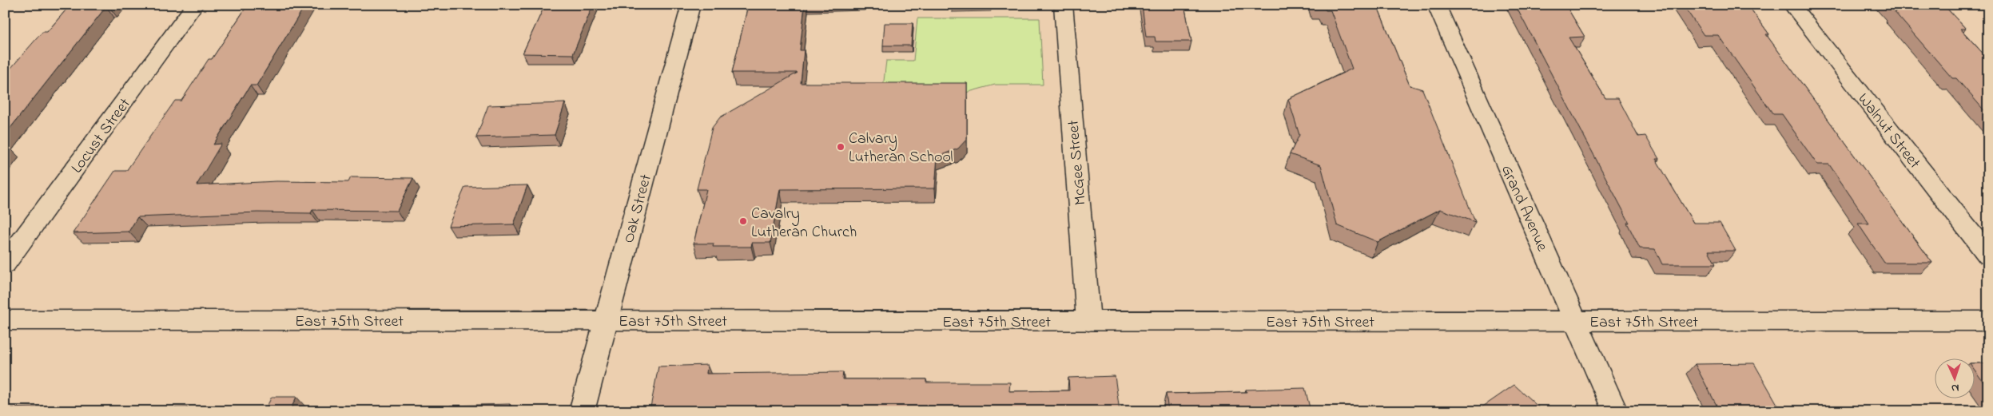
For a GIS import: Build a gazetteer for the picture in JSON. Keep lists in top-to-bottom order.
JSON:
{
  "streets": {
    "street": [
      "Walnut Street",
      "Locust Street",
      "McGee Street",
      "Grand Avenue",
      "Oak Street",
      "East 75th Street"
    ]
  },
  "crossings": [
    ["McGee Street", "East 75th Street"],
    ["Grand Avenue", "East 75th Street"],
    ["Oak Street", "East 75th Street"]
  ],
  "places": ["Calvary Lutheran School", "Cavalry Lutheran Church"],
  "north": "bottom"
}
